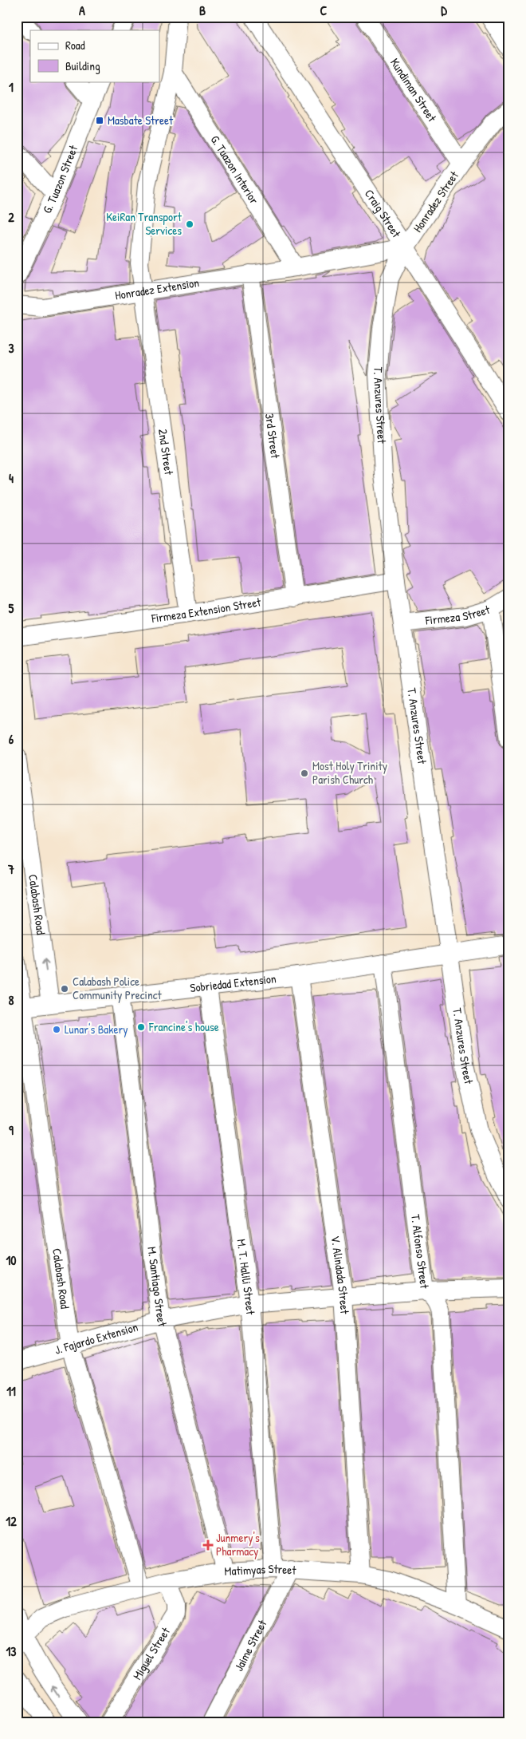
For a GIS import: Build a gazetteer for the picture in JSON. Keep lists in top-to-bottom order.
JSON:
{
  "streets": {
    "street": [
      "Kundiman Street",
      "G. Tuazon Interior",
      "G. Tuazon Street",
      "Honradez Street",
      "Craig Street",
      "Honradez Extension",
      "T. Anzures Street",
      "3rd Street",
      "2nd Street",
      "Firmeza Extension Street",
      "Firmeza Street",
      "Calabash Road",
      "Sobriedad Extension",
      "T. Alfonso Street",
      "V. Alindada Street",
      "M. T. Halili Street",
      "M. Santiago Street",
      "J. Fajardo Extension",
      "Matimyas Street",
      "Jaime Street",
      "Miguel Street"
    ]
  },
  "crossings": [
    ["Kundiman Street", "Honradez Street"],
    ["G. Tuazon Interior", "Honradez Extension"],
    ["Honradez Street", "Craig Street"],
    ["Honradez Street", "T. Anzures Street"],
    ["Craig Street", "T. Anzures Street"],
    ["Honradez Extension", "3rd Street"],
    ["Honradez Extension", "2nd Street"],
    ["T. Anzures Street", "Firmeza Extension Street"],
    ["T. Anzures Street", "Firmeza Street"],
    ["T. Anzures Street", "Sobriedad Extension"],
    ["3rd Street", "Firmeza Extension Street"],
    ["2nd Street", "Firmeza Extension Street"],
    ["Calabash Road", "Sobriedad Extension"],
    ["Calabash Road", "J. Fajardo Extension"],
    ["Calabash Road", "Matimyas Street"],
    ["Sobriedad Extension", "T. Alfonso Street"],
    ["Sobriedad Extension", "V. Alindada Street"],
    ["Sobriedad Extension", "M. T. Halili Street"],
    ["Sobriedad Extension", "M. Santiago Street"],
    ["T. Alfonso Street", "J. Fajardo Extension"],
    ["T. Alfonso Street", "Matimyas Street"],
    ["V. Alindada Street", "J. Fajardo Extension"],
    ["V. Alindada Street", "Matimyas Street"],
    ["M. T. Halili Street", "J. Fajardo Extension"],
    ["M. T. Halili Street", "Matimyas Street"],
    ["M. T. Halili Street", "Jaime Street"],
    ["M. Santiago Street", "J. Fajardo Extension"],
    ["M. Santiago Street", "Matimyas Street"],
    ["Matimyas Street", "Jaime Street"],
    ["Matimyas Street", "Miguel Street"]
  ],
  "places": {
    "transit": ["Masbate Street"],
    "other": [
      "KeiRan Transport Services",
      "Most Holy Trinity Parish Church",
      "Calabash Police Community Precinct",
      "Francine's house",
      "Lunar's Bakery"
    ],
    "health": ["Junmery's Pharmacy"]
  },
  "legend": ["Road", "Building"],
  "grid": {
    "columns": [
      "A",
      "B",
      "C",
      "D"
    ],
    "rows": [
      "1",
      "2",
      "3",
      "4",
      "5",
      "6",
      "7",
      "8",
      "9",
      "10",
      "11",
      "12",
      "13"
    ]
  }
}
